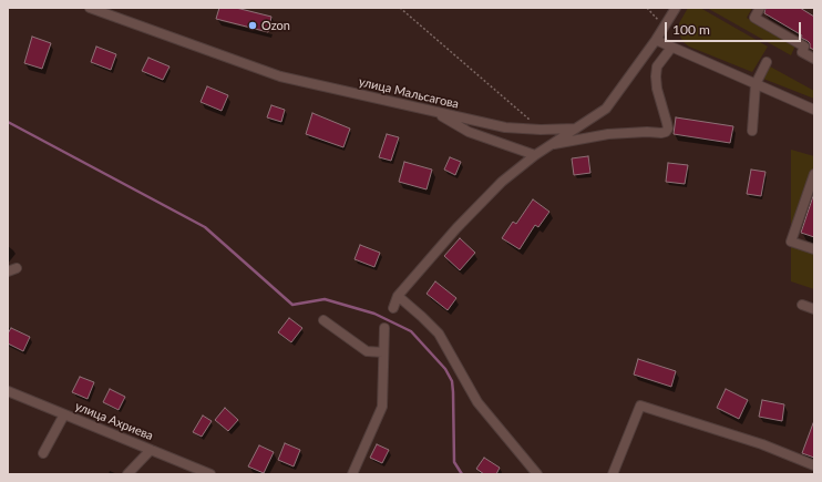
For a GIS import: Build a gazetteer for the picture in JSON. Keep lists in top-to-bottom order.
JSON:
{
  "streets": {
    "street": ["улица Мальсагова", "улица Ахриева"]
  },
  "places": ["Ozon"],
  "scale_bar": "100 m"
}
